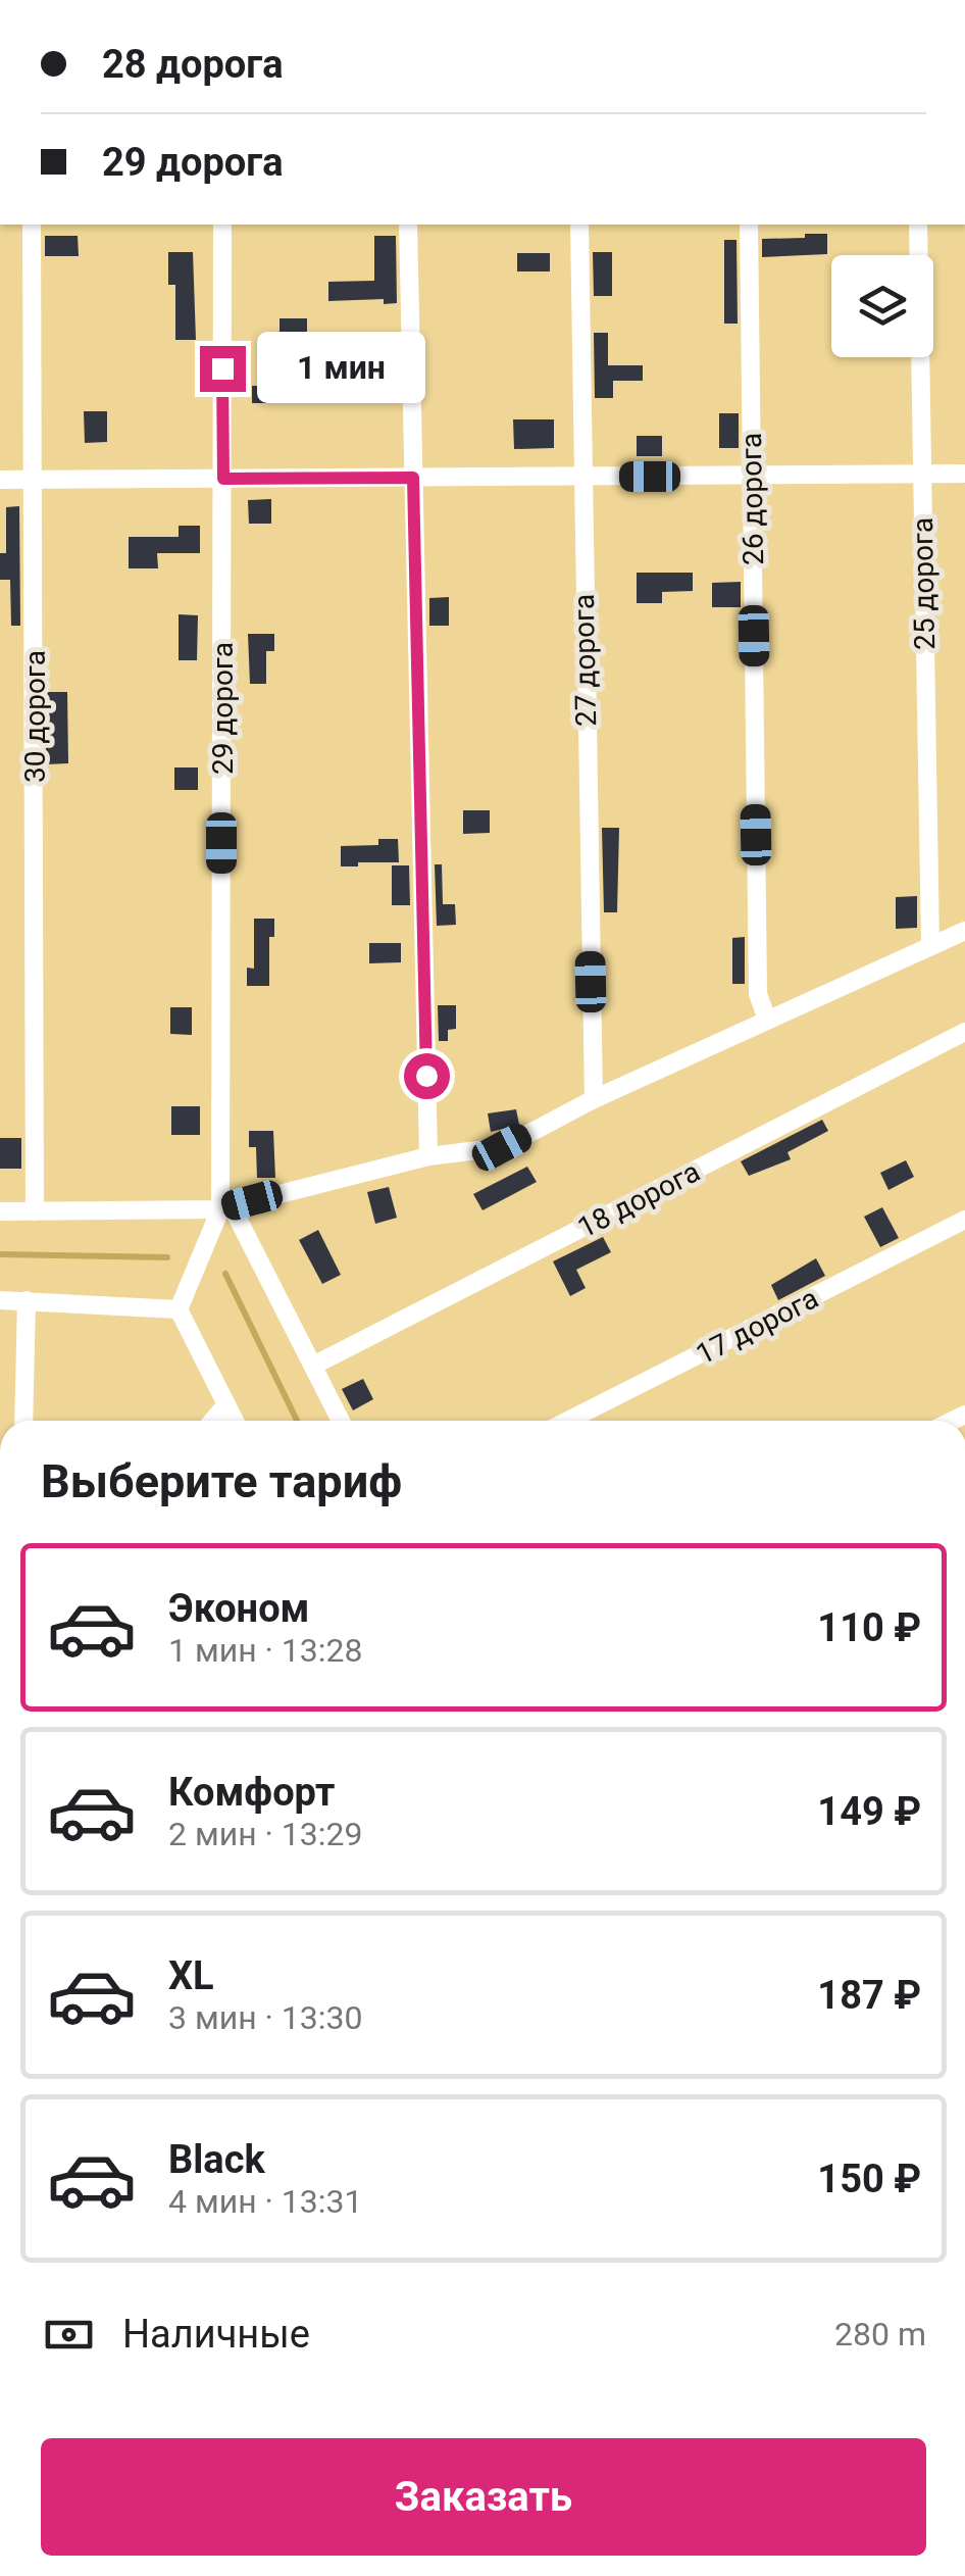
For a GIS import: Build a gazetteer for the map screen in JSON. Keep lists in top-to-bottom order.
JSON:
{
  "streets": {
    "street": [
      "26 дорога",
      "25 дорога",
      "27 дорога",
      "29 дорога",
      "30 дорога",
      "18 дорога",
      "17 дорога"
    ]
  },
  "page": {
    "banner": ["28 дорога", "29 дорога"],
    "bubble": "1 мин",
    "heading": "Выберите тариф",
    "list": [
      {
        "name": "Эконом",
        "note": "1 мин · 13:28",
        "value": "110 ₽"
      },
      {
        "name": "Комфорт",
        "note": "2 мин · 13:29",
        "value": "149 ₽"
      },
      {
        "name": "XL",
        "note": "3 мин · 13:30",
        "value": "187 ₽"
      },
      {
        "name": "Black",
        "note": "4 мин · 13:31",
        "value": "150 ₽"
      }
    ],
    "pay": ["Наличные", "280 m"],
    "buttons": "Заказать"
  }
}
